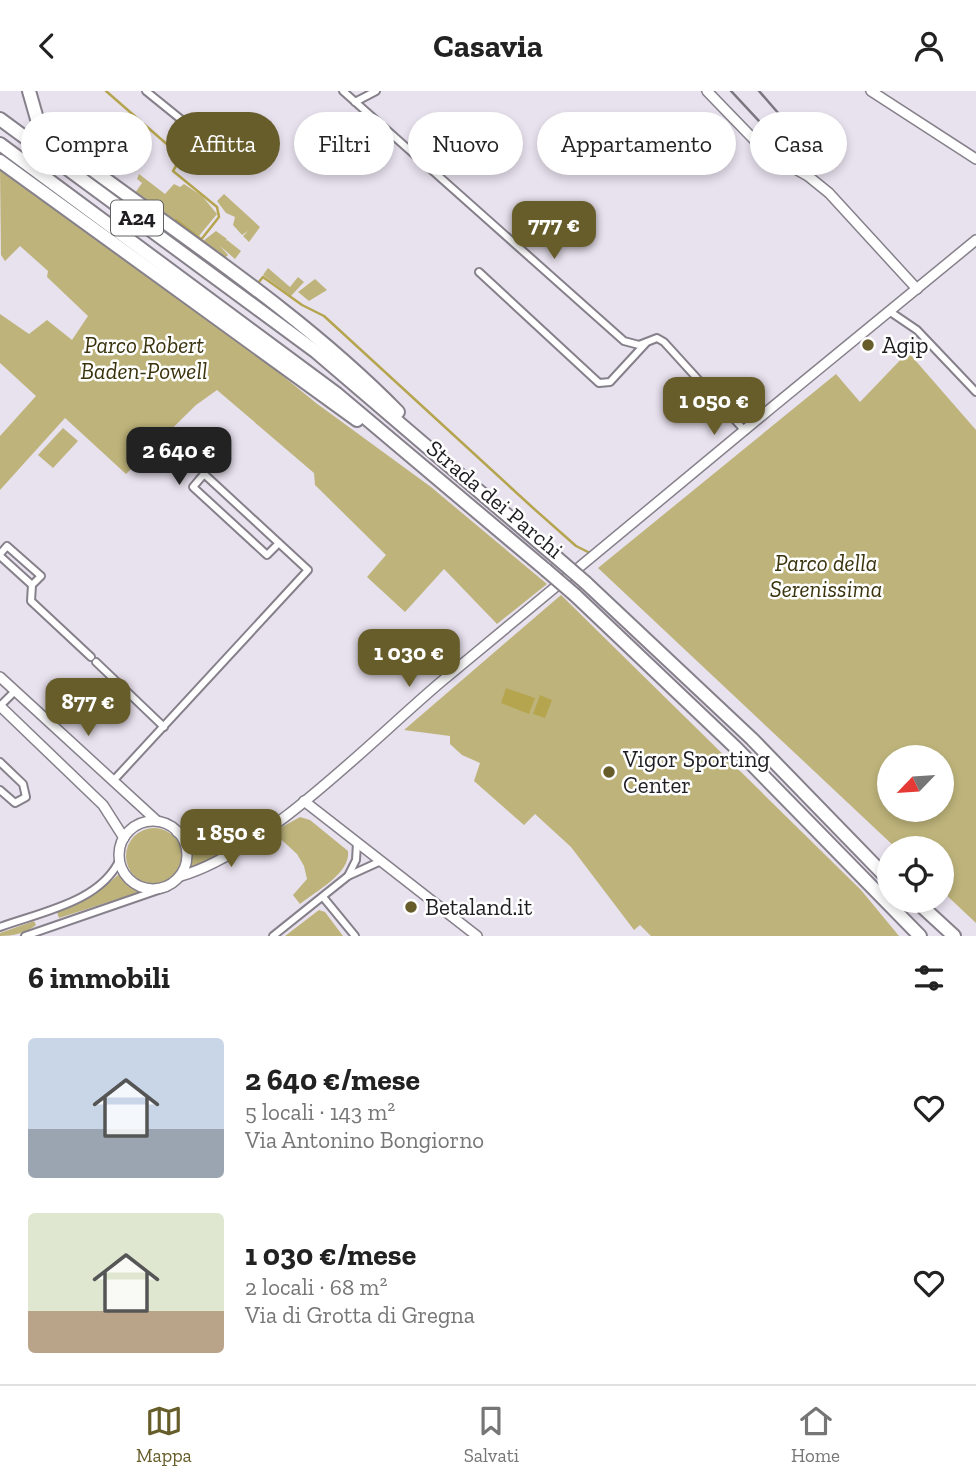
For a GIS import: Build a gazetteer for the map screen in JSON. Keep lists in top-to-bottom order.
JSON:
{
  "streets": {
    "highway": ["A24", "Strada dei Parchi"]
  },
  "parks": ["Parco Robert Baden-Powell", "Parco della Serenissima"],
  "places": ["Agip", "Vigor Sporting Center", "Betaland.it"],
  "north": "bottom left",
  "page": {
    "header": "Casavia",
    "chip": [
      "Compra",
      "Affitta",
      "Filtri",
      "Nuovo",
      "Appartamento",
      "Casa"
    ],
    "price": [
      "777 €",
      "1 050 €",
      "2 640 €",
      "1 030 €",
      "877 €",
      "1 850 €"
    ],
    "heading": "6 immobili",
    "list": [
      {
        "name": "2 640 €/mese",
        "note": "5 locali · 143 m² · Via Antonino Bongiorno"
      },
      {
        "name": "1 030 €/mese",
        "note": "2 locali · 68 m² · Via di Grotta di Gregna"
      }
    ],
    "tabs": ["Mappa", "Salvati", "Home"]
  }
}
